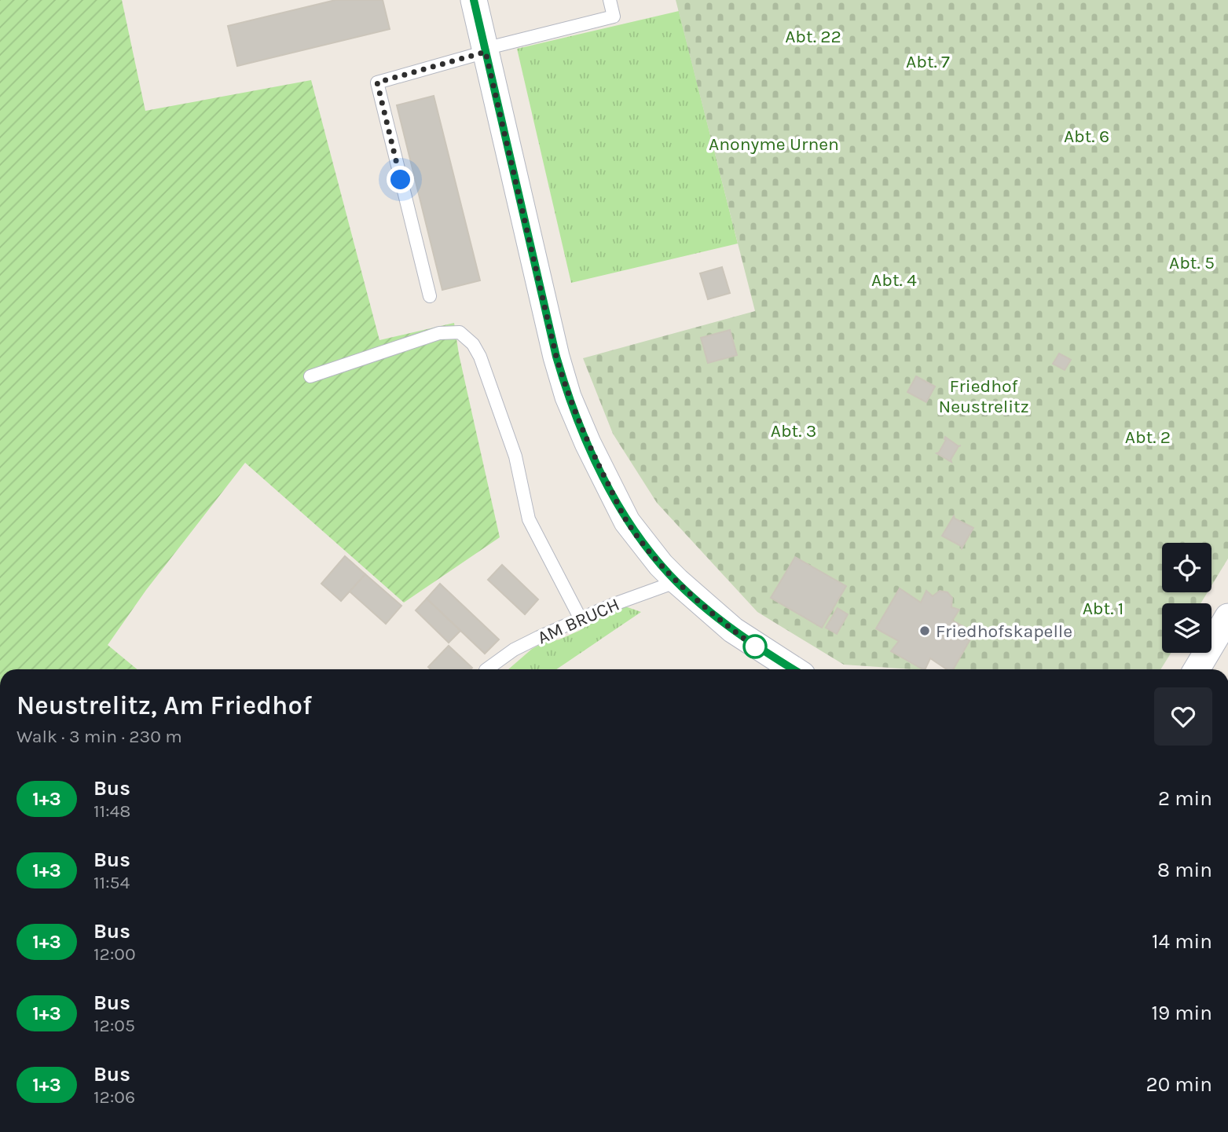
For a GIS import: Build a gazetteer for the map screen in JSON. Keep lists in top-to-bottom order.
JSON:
{
  "streets": {
    "lane": ["AM BRUCH"]
  },
  "parks": [
    "Abt. 22",
    "Abt. 7",
    "Abt. 6",
    "Anonyme Urnen",
    "Abt. 5",
    "Abt. 4",
    "Friedhof Neustrelitz",
    "Abt. 3",
    "Abt. 2",
    "Abt. 1"
  ],
  "places": ["Friedhofskapelle"],
  "lines": ["bus line 1+3"],
  "page": {
    "heading": ["Neustrelitz, Am Friedhof", "Walk · 3 min · 230 m"],
    "list": [
      {
        "mark": "1+3",
        "name": "Bus",
        "note": "11:48",
        "value": "2 min"
      },
      {
        "mark": "1+3",
        "name": "Bus",
        "note": "11:54",
        "value": "8 min"
      },
      {
        "mark": "1+3",
        "name": "Bus",
        "note": "12:00",
        "value": "14 min"
      },
      {
        "mark": "1+3",
        "name": "Bus",
        "note": "12:05",
        "value": "19 min"
      },
      {
        "mark": "1+3",
        "name": "Bus",
        "note": "12:06",
        "value": "20 min"
      }
    ]
  }
}
